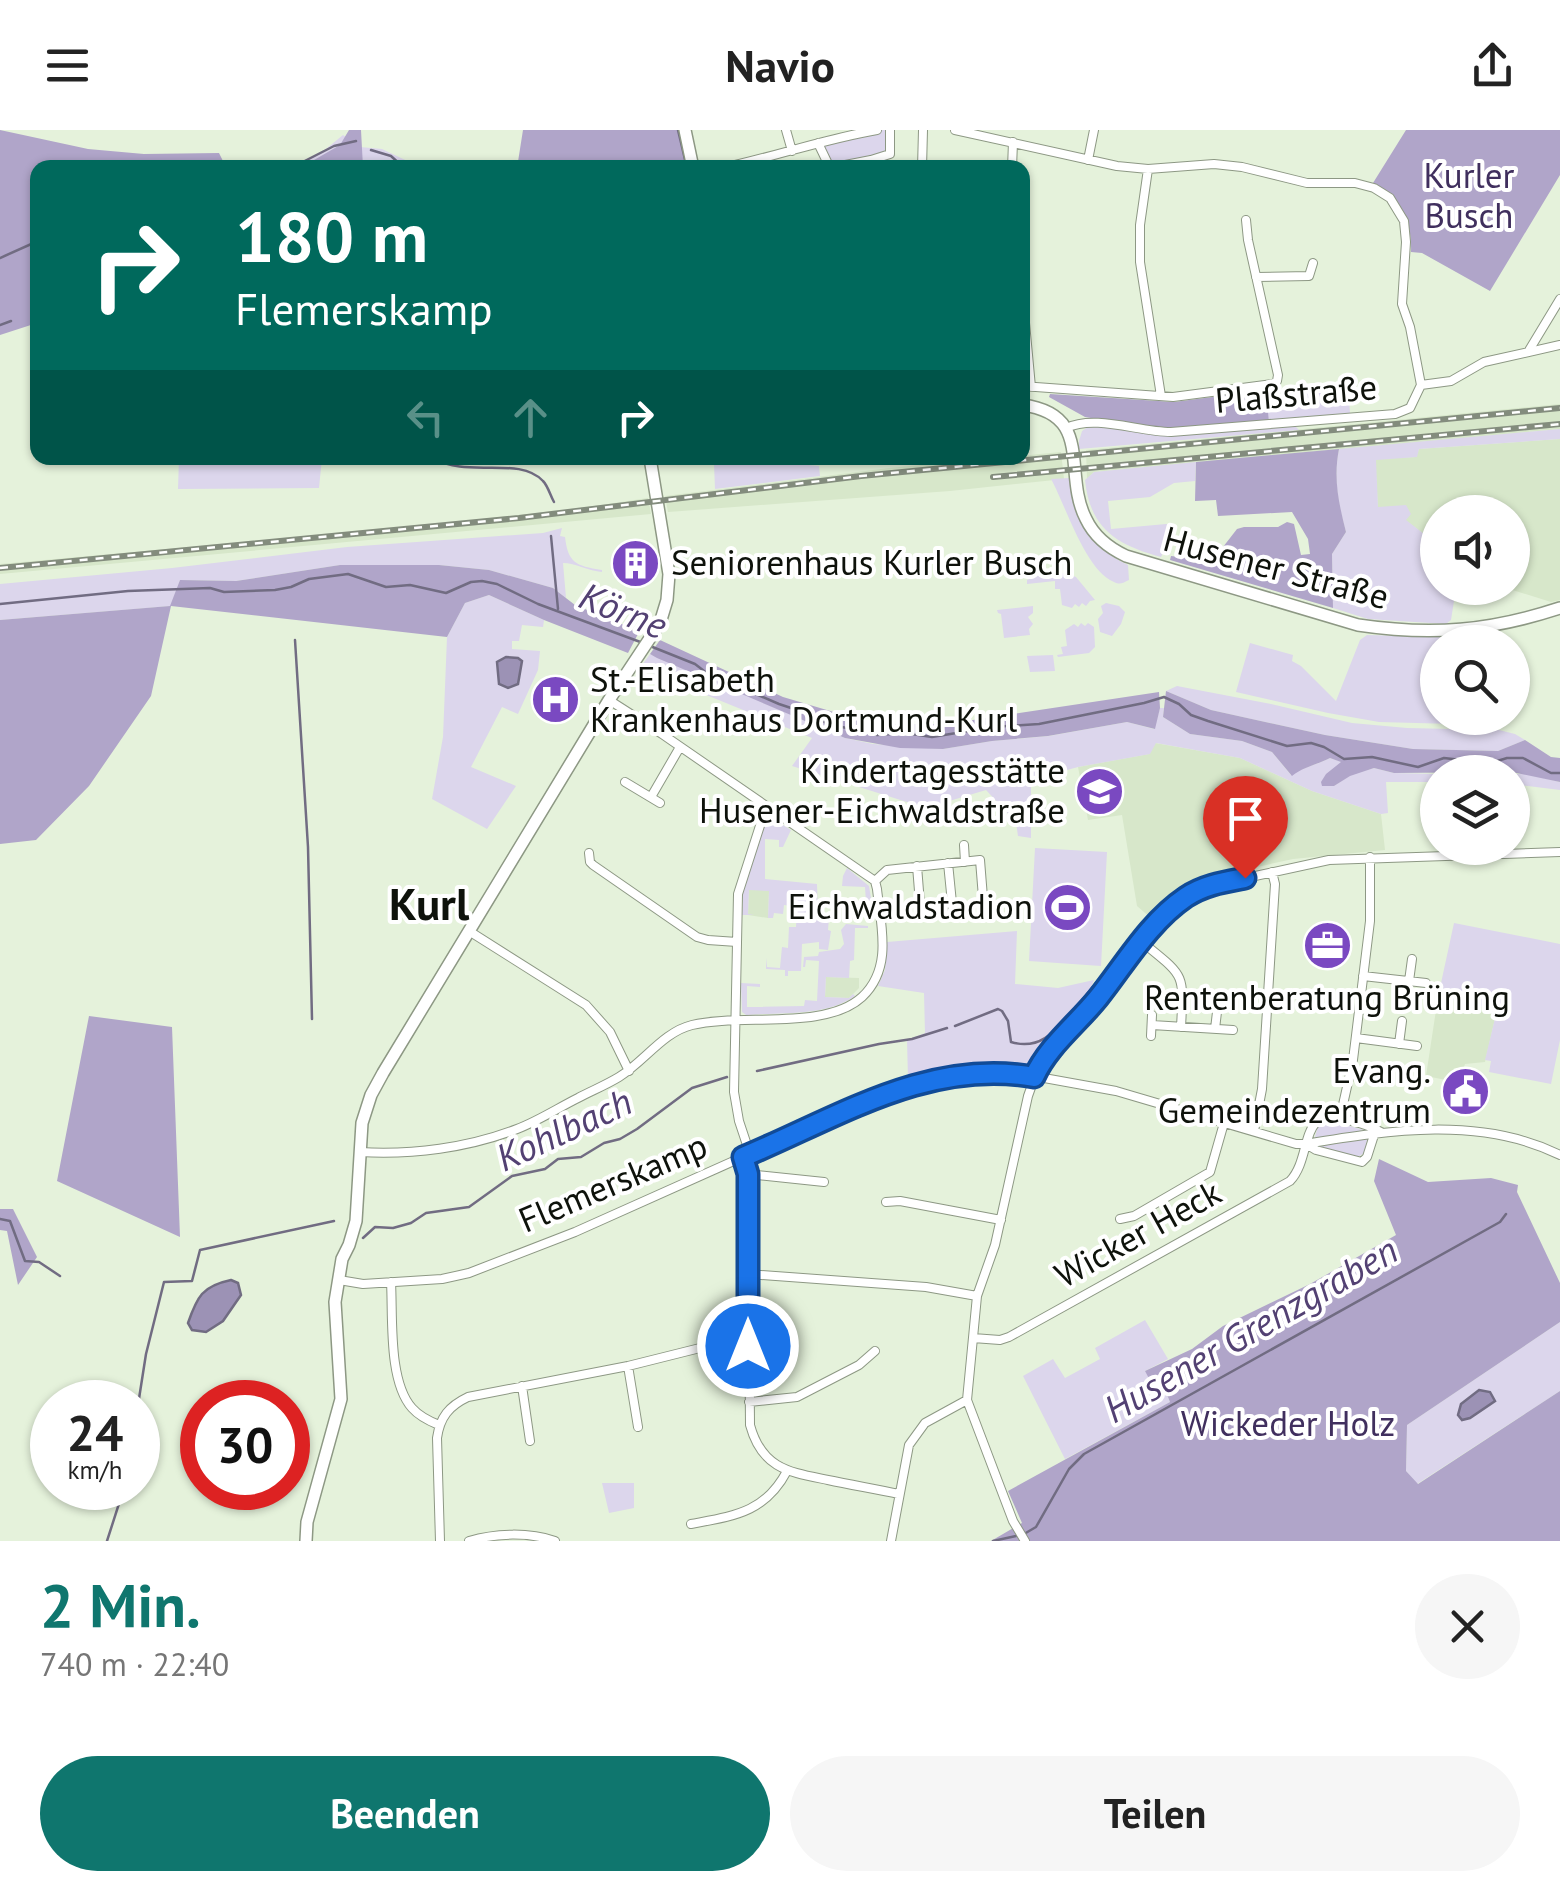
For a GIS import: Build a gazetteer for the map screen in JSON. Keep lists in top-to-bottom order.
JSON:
{
  "streets": {
    "main road": ["Husener Straße"],
    "street": ["Plaßstraße", "Flemerskamp", "Wicker Heck"]
  },
  "crossings": [
    ["Plaßstraße", "Husener Straße"],
    ["Flemerskamp", "Wicker Heck"]
  ],
  "districts": ["Kurl"],
  "water": ["Körne", "Kohlbach", "Husener Grenzgraben"],
  "parks": ["Kurler Busch", "Wickeder Holz"],
  "places": {
    "building": ["Seniorenhaus Kurler Busch"],
    "hospital": ["St.-Elisabeth Krankenhaus Dortmund-Kurl"],
    "school or university": ["Kindertagesstätte Husener-Eichwaldstraße"],
    "sports": ["Eichwaldstadion"],
    "office": ["Rentenberatung Brüning"],
    "public building": ["Evang. Gemeindezentrum"]
  },
  "page": {
    "header": "Navio",
    "turn": ["180 m", "Flemerskamp"],
    "speed": "24 km/h",
    "limit": "30",
    "heading": ["2 Min.", "740 m · 22:40"],
    "buttons": ["Beenden", "Teilen"]
  }
}
